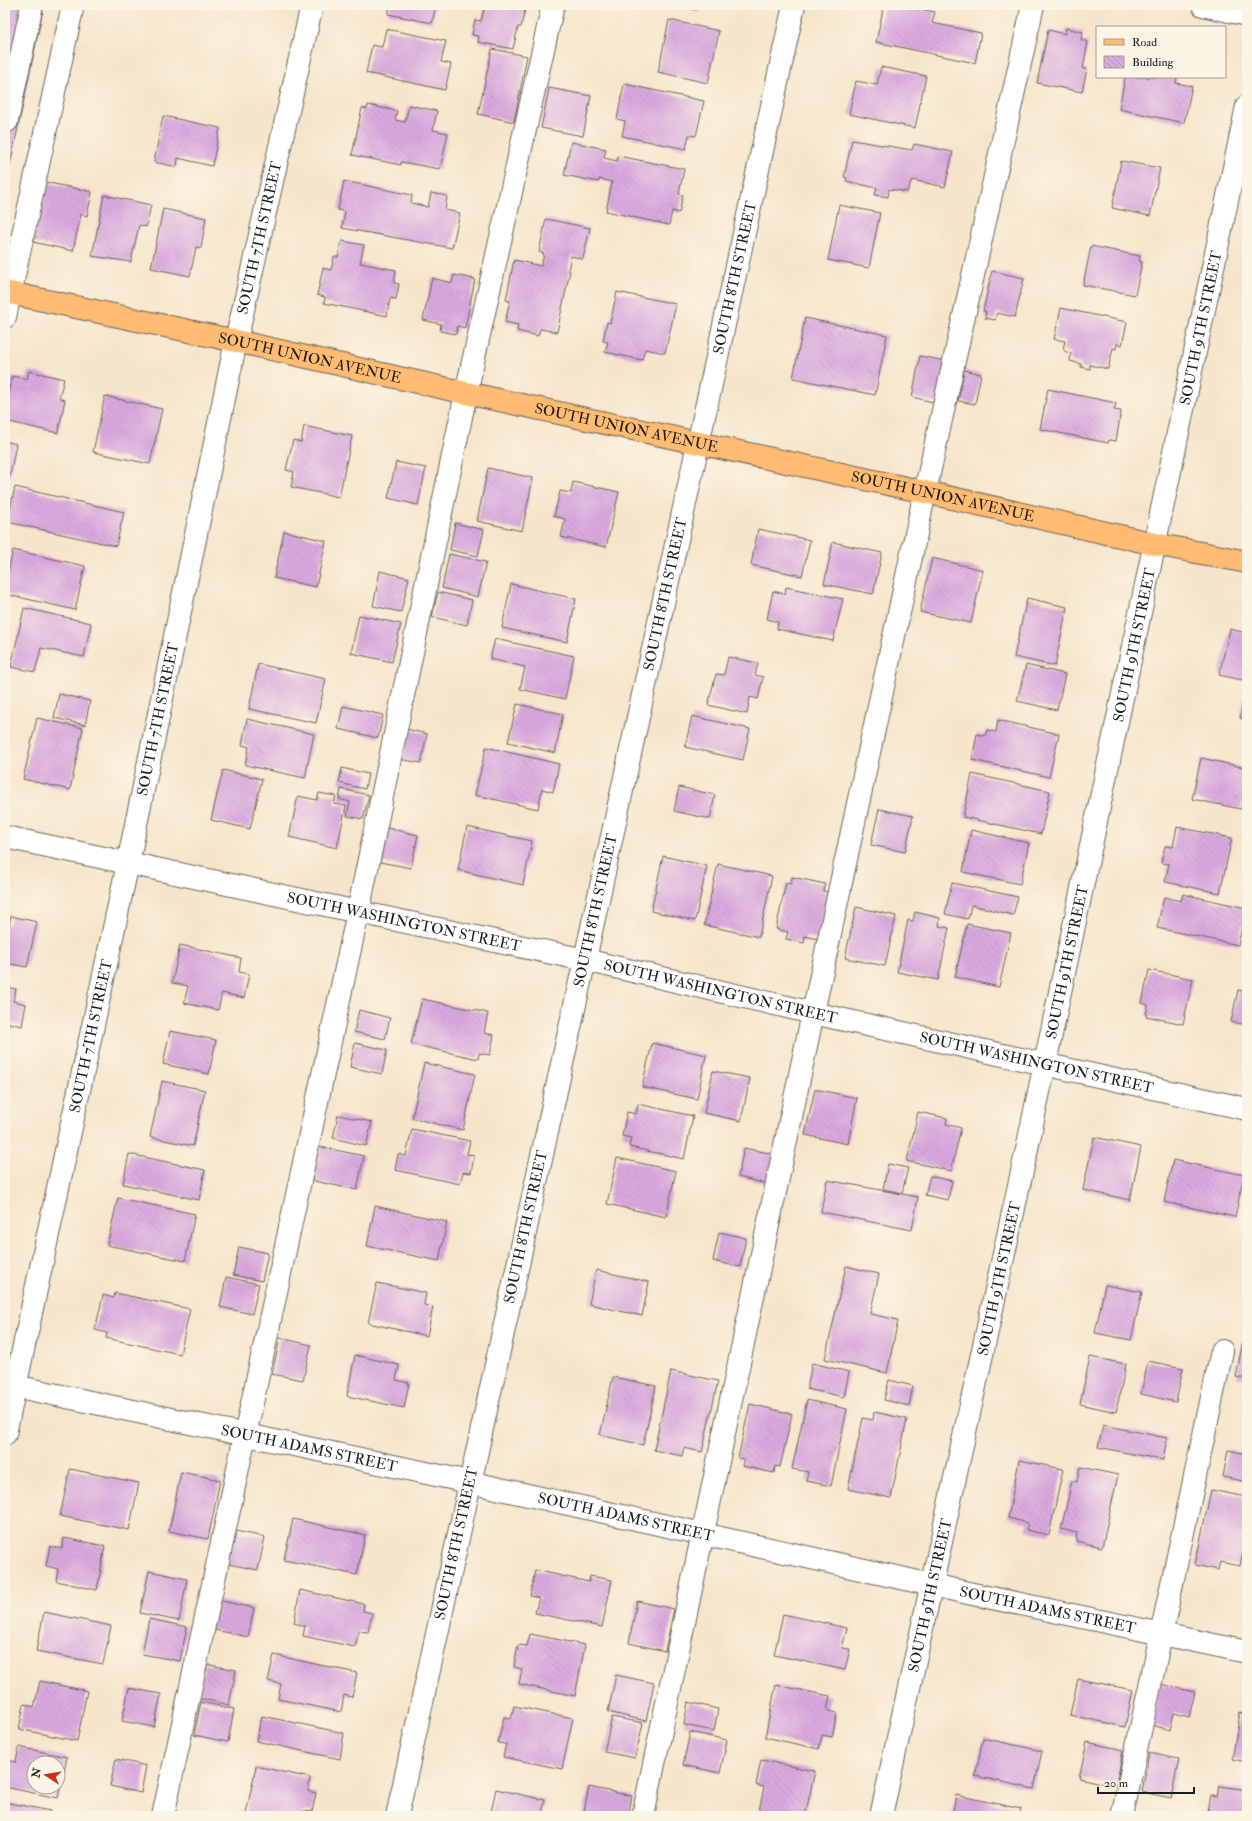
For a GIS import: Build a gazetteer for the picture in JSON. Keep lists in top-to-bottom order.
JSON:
{
  "streets": {
    "main road": ["SOUTH UNION AVENUE"],
    "street": [
      "SOUTH 7TH STREET",
      "SOUTH 8TH STREET",
      "SOUTH 9TH STREET",
      "SOUTH WASHINGTON STREET",
      "SOUTH ADAMS STREET"
    ]
  },
  "crossings": [
    ["SOUTH 7TH STREET", "SOUTH UNION AVENUE"],
    ["SOUTH 7TH STREET", "SOUTH WASHINGTON STREET"],
    ["SOUTH 7TH STREET", "SOUTH ADAMS STREET"],
    ["SOUTH 8TH STREET", "SOUTH UNION AVENUE"],
    ["SOUTH 8TH STREET", "SOUTH WASHINGTON STREET"],
    ["SOUTH 8TH STREET", "SOUTH ADAMS STREET"],
    ["SOUTH 9TH STREET", "SOUTH UNION AVENUE"],
    ["SOUTH 9TH STREET", "SOUTH WASHINGTON STREET"],
    ["SOUTH 9TH STREET", "SOUTH ADAMS STREET"]
  ],
  "legend": ["Road", "Building"],
  "scale_bar": "20 m",
  "north": "left"
}
